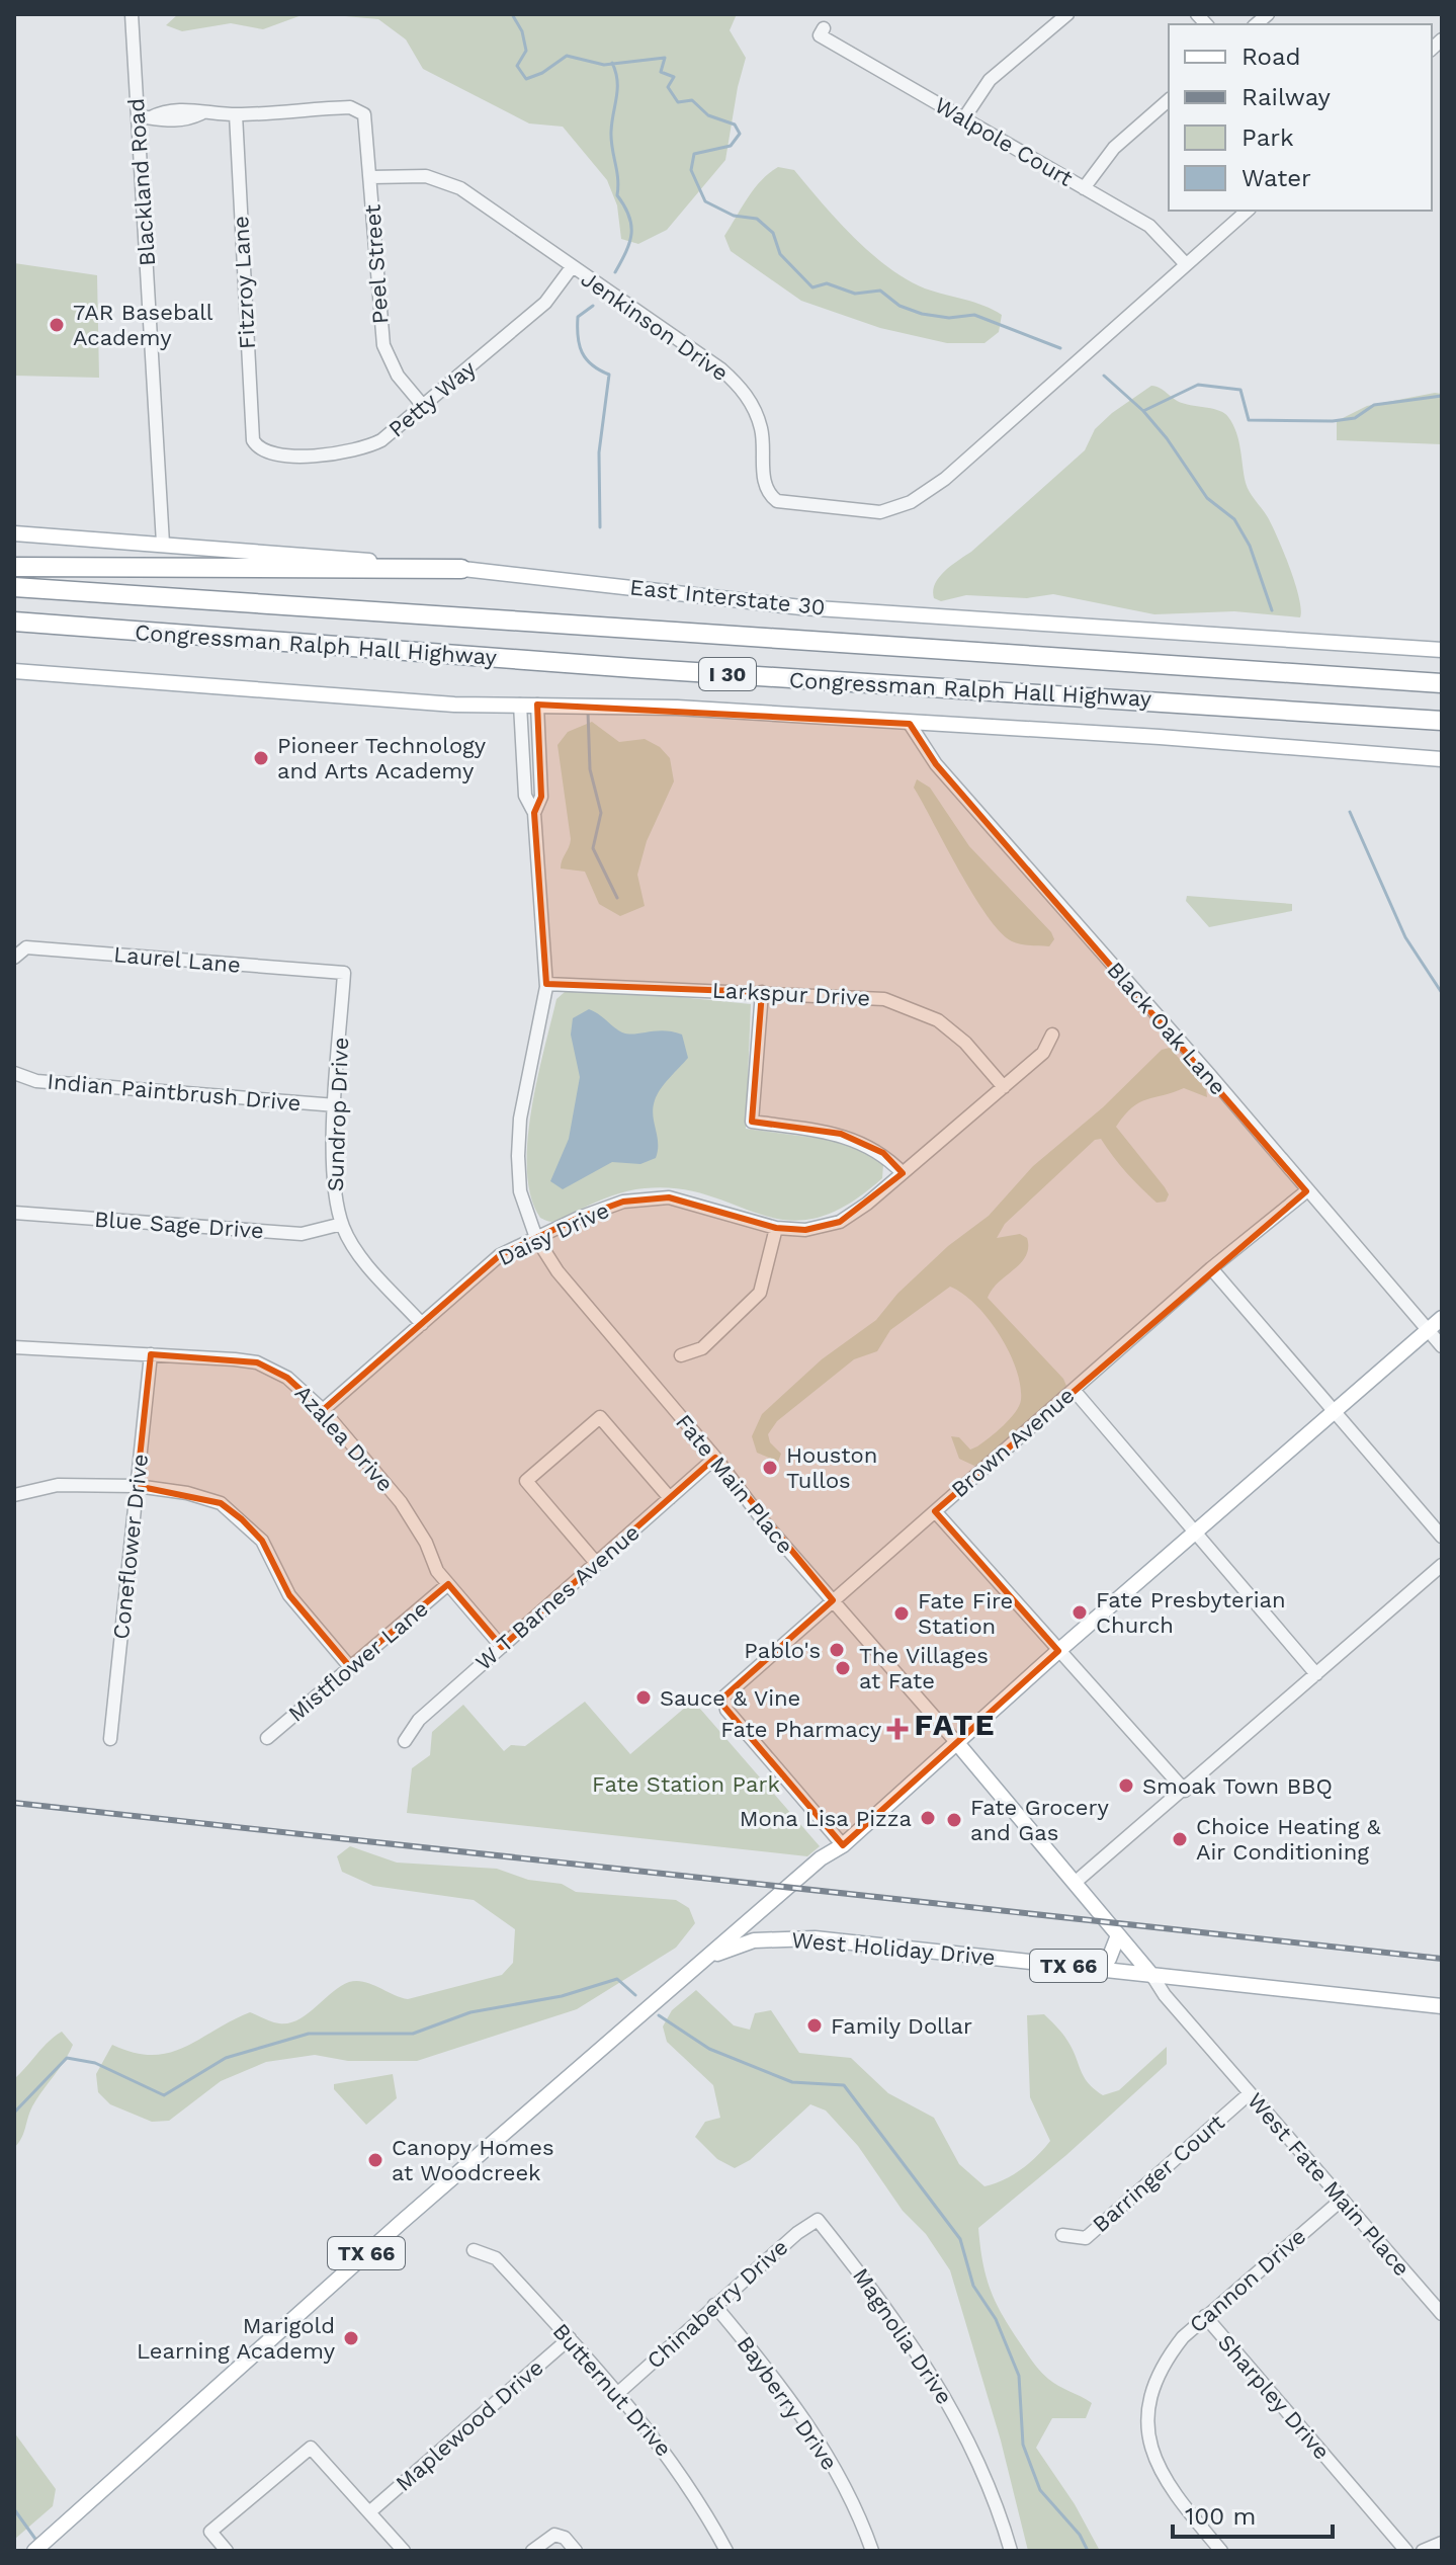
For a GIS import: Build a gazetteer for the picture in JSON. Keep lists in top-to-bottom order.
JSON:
{
  "streets": {
    "highway": ["Congressman Ralph Hall Highway", "I 30"],
    "main road": [
      "East Interstate 30",
      "Fate Main Place",
      "West Holiday Drive",
      "TX 66"
    ],
    "street": [
      "Walpole Court",
      "Blackland Road",
      "Peel Street",
      "Fitzroy Lane",
      "Jenkinson Drive",
      "Petty Way",
      "Laurel Lane",
      "Larkspur Drive",
      "Black Oak Lane",
      "Indian Paintbrush Drive",
      "Sundrop Drive",
      "Blue Sage Drive",
      "Daisy Drive",
      "Azalea Drive",
      "Brown Avenue",
      "Coneflower Drive",
      "W T Barnes Avenue",
      "Mistflower Lane",
      "Barringer Court",
      "West Fate Main Place",
      "Cannon Drive",
      "Chinaberry Drive",
      "Magnolia Drive",
      "Butternut Drive",
      "Sharpley Drive",
      "Bayberry Drive",
      "Maplewood Drive"
    ]
  },
  "crossings": [
    ["Walpole Court", "Jenkinson Drive"],
    ["Blackland Road", "East Interstate 30"],
    ["Peel Street", "Fitzroy Lane"],
    ["Peel Street", "Jenkinson Drive"],
    ["Peel Street", "Petty Way"],
    ["Fitzroy Lane", "Petty Way"],
    ["Jenkinson Drive", "Petty Way"],
    ["Laurel Lane", "Sundrop Drive"],
    ["Larkspur Drive", "Daisy Drive"],
    ["Larkspur Drive", "Fate Main Place"],
    ["Black Oak Lane", "Brown Avenue"],
    ["Indian Paintbrush Drive", "Sundrop Drive"],
    ["Sundrop Drive", "Blue Sage Drive"],
    ["Sundrop Drive", "Daisy Drive"],
    ["Daisy Drive", "Azalea Drive"],
    ["Daisy Drive", "Fate Main Place"],
    ["Azalea Drive", "Coneflower Drive"],
    ["Azalea Drive", "W T Barnes Avenue"],
    ["Azalea Drive", "Mistflower Lane"],
    ["Brown Avenue", "Fate Main Place"],
    ["Fate Main Place", "W T Barnes Avenue"],
    ["Fate Main Place", "West Holiday Drive"],
    ["Fate Main Place", "West Fate Main Place"],
    ["West Holiday Drive", "TX 66"],
    ["Barringer Court", "West Fate Main Place"],
    ["West Fate Main Place", "Cannon Drive"],
    ["Cannon Drive", "Sharpley Drive"],
    ["Chinaberry Drive", "Magnolia Drive"],
    ["Chinaberry Drive", "Butternut Drive"],
    ["Chinaberry Drive", "Bayberry Drive"],
    ["Butternut Drive", "Maplewood Drive"]
  ],
  "districts": ["FATE"],
  "parks": ["Fate Station Park"],
  "places": {
    "other": [
      "7AR Baseball Academy",
      "Pioneer Technology and Arts Academy",
      "Houston Tullos",
      "Fate Presbyterian Church",
      "Fate Fire Station",
      "Pablo's",
      "The Villages at Fate",
      "Sauce & Vine",
      "Smoak Town BBQ",
      "Mona Lisa Pizza",
      "Fate Grocery and Gas",
      "Choice Heating & Air Conditioning",
      "Family Dollar",
      "Canopy Homes at Woodcreek",
      "Marigold Learning Academy"
    ],
    "health": ["Fate Pharmacy"]
  },
  "legend": [
    "Road",
    "Railway",
    "Park",
    "Water"
  ],
  "scale_bar": "100 m"
}
